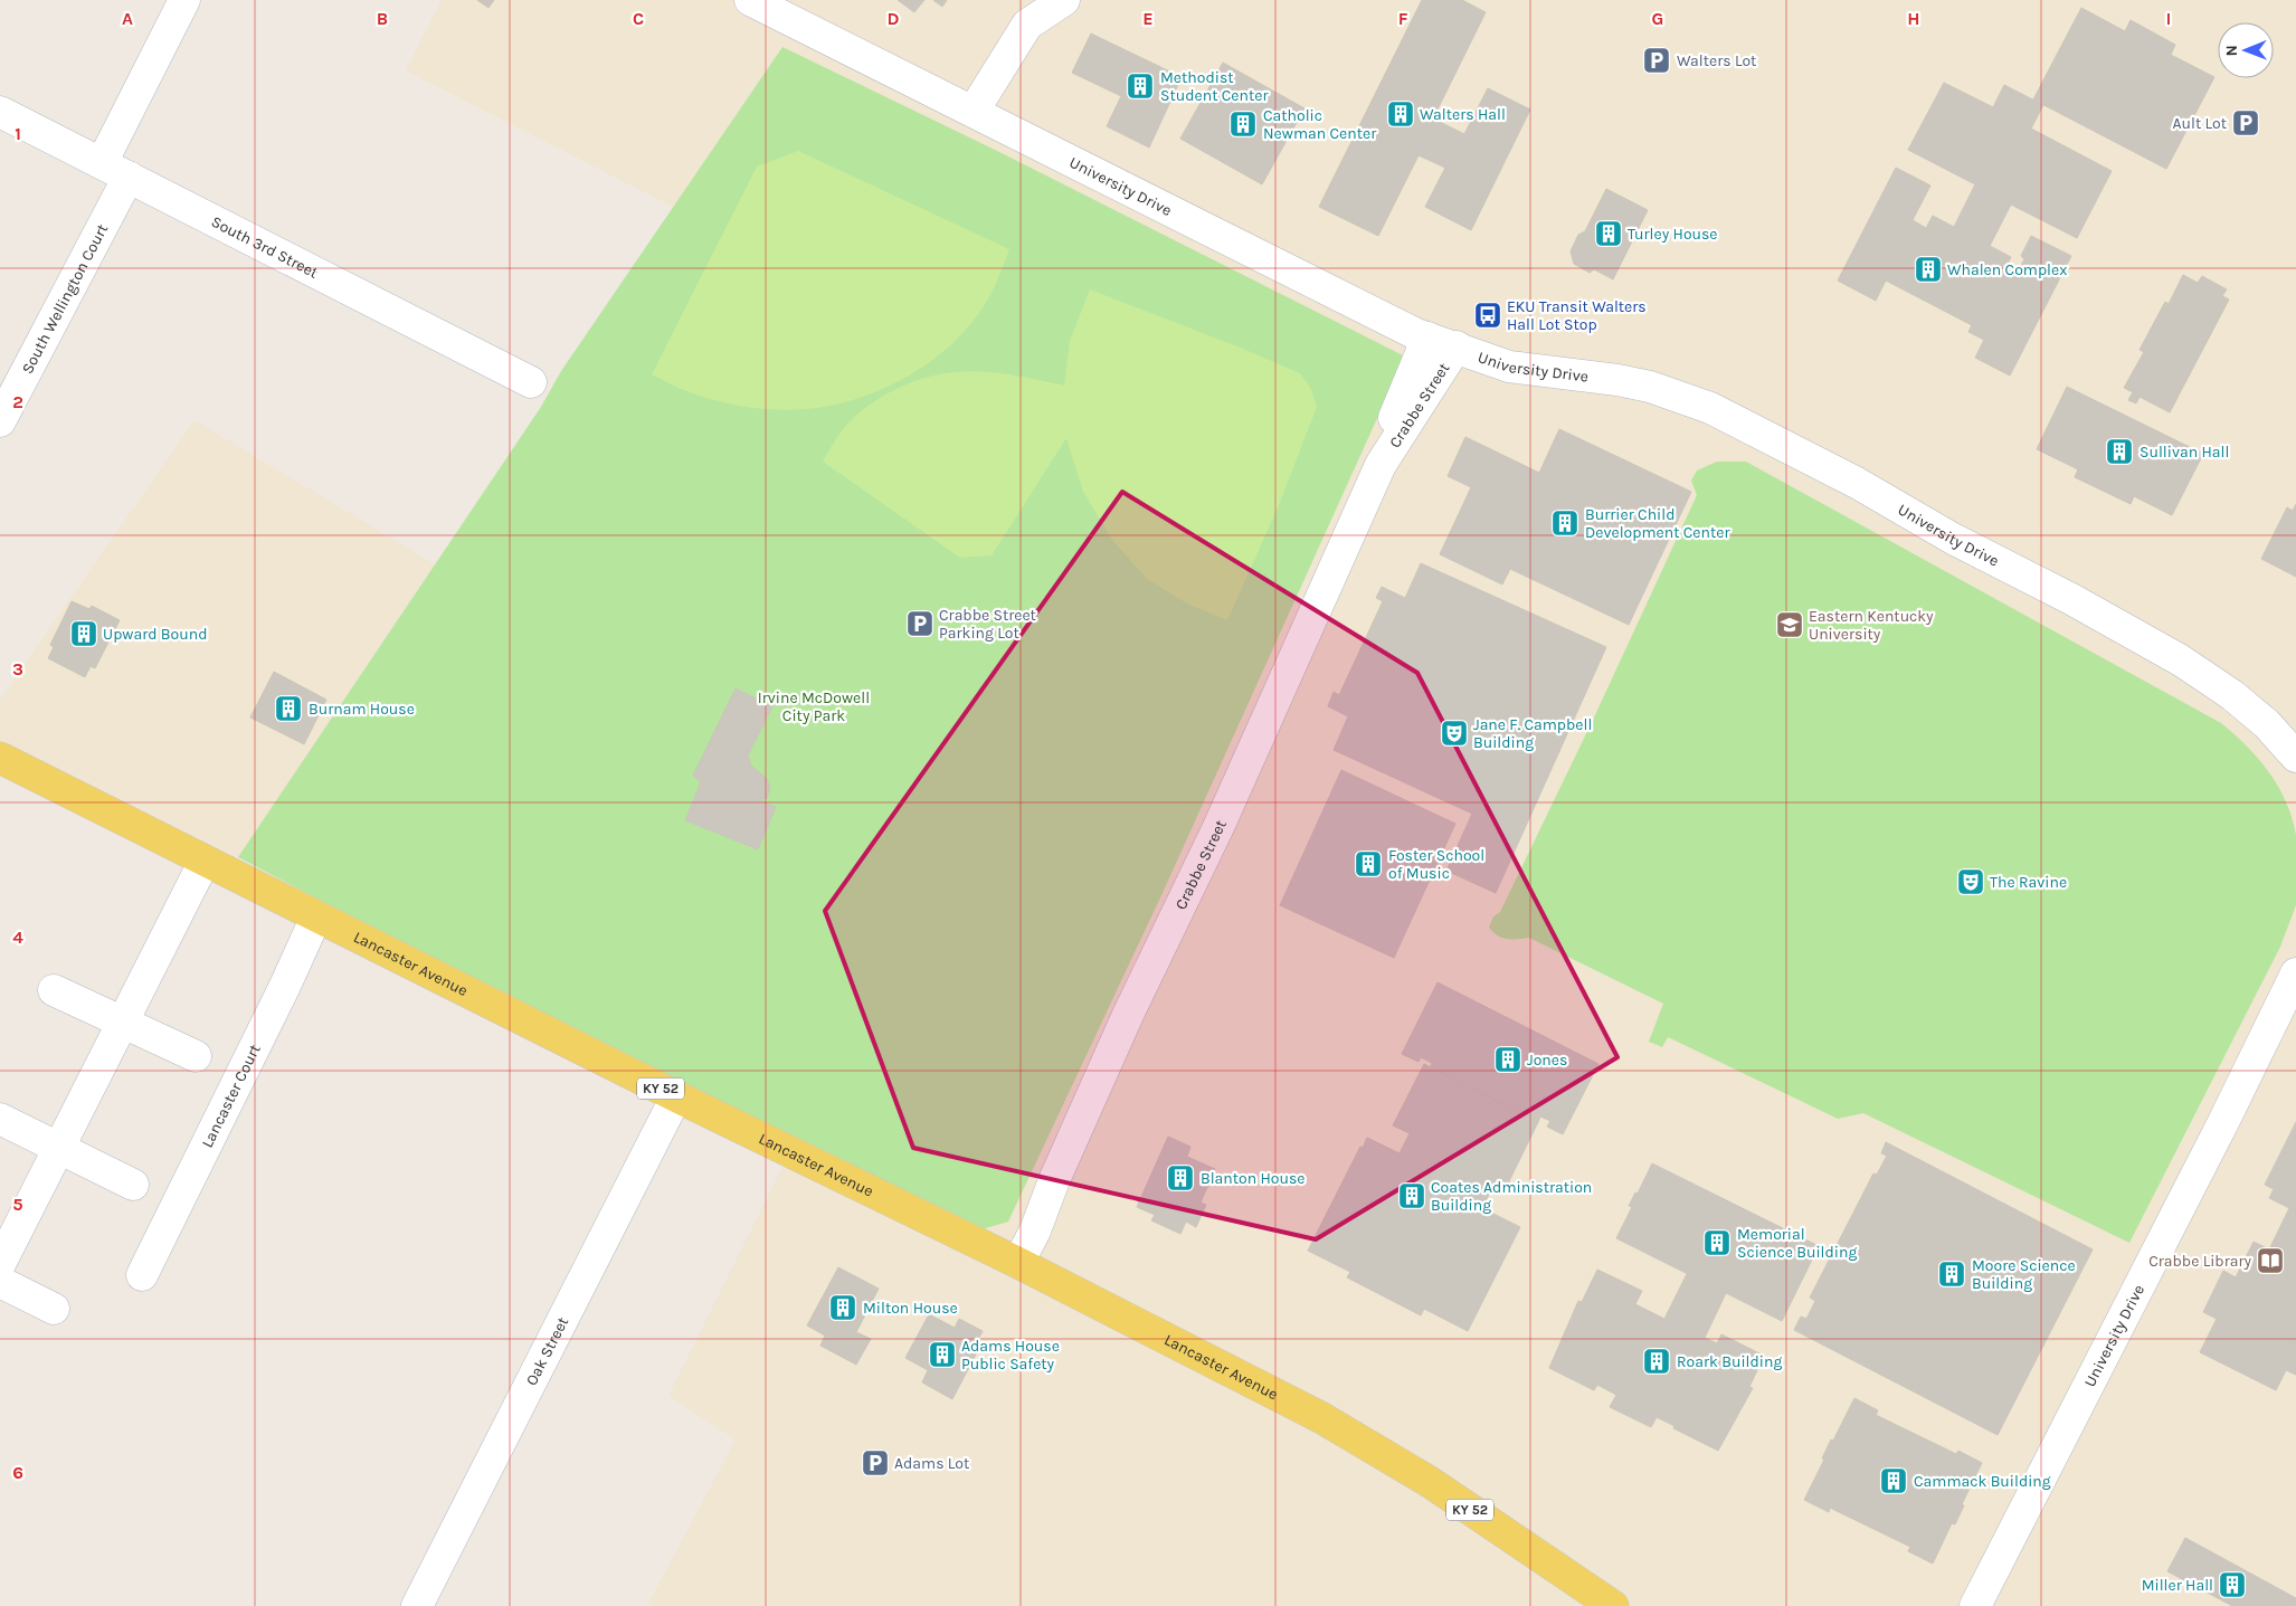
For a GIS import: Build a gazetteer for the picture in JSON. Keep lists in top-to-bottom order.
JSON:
{
  "streets": {
    "main road": ["Lancaster Avenue", "KY 52"],
    "street": [
      "University Drive",
      "South 3rd Street",
      "South Wellington Court",
      "Crabbe Street",
      "Lancaster Court",
      "Oak Street"
    ]
  },
  "crossings": [
    ["University Drive", "Crabbe Street"],
    ["South 3rd Street", "South Wellington Court"],
    ["Crabbe Street", "Lancaster Avenue"],
    ["Lancaster Avenue", "Lancaster Court"],
    ["Lancaster Avenue", "Oak Street"]
  ],
  "parks": ["Irvine McDowell City Park"],
  "places": {
    "parking": [
      "Walters Lot",
      "Ault Lot",
      "Crabbe Street Parking Lot",
      "Adams Lot"
    ],
    "building": [
      "Methodist Student Center",
      "Walters Hall",
      "Catholic Newman Center",
      "Turley House",
      "Whalen Complex",
      "Sullivan Hall",
      "Burrier Child Development Center",
      "Upward Bound",
      "Burnam House",
      "Foster School of Music",
      "Jones",
      "Blanton House",
      "Coates Administration Building",
      "Memorial Science Building",
      "Moore Science Building",
      "Milton House",
      "Adams House Public Safety",
      "Roark Building",
      "Cammack Building",
      "Miller Hall"
    ],
    "bus stop": ["EKU Transit Walters Hall Lot Stop"],
    "school or university": ["Eastern Kentucky University"],
    "theatre": ["Jane F. Campbell Building", "The Ravine"],
    "library": ["Crabbe Library"]
  },
  "north": "left",
  "grid": {
    "columns": [
      "A",
      "B",
      "C",
      "D",
      "E",
      "F",
      "G",
      "H",
      "I"
    ],
    "rows": [
      "1",
      "2",
      "3",
      "4",
      "5",
      "6"
    ]
  }
}
